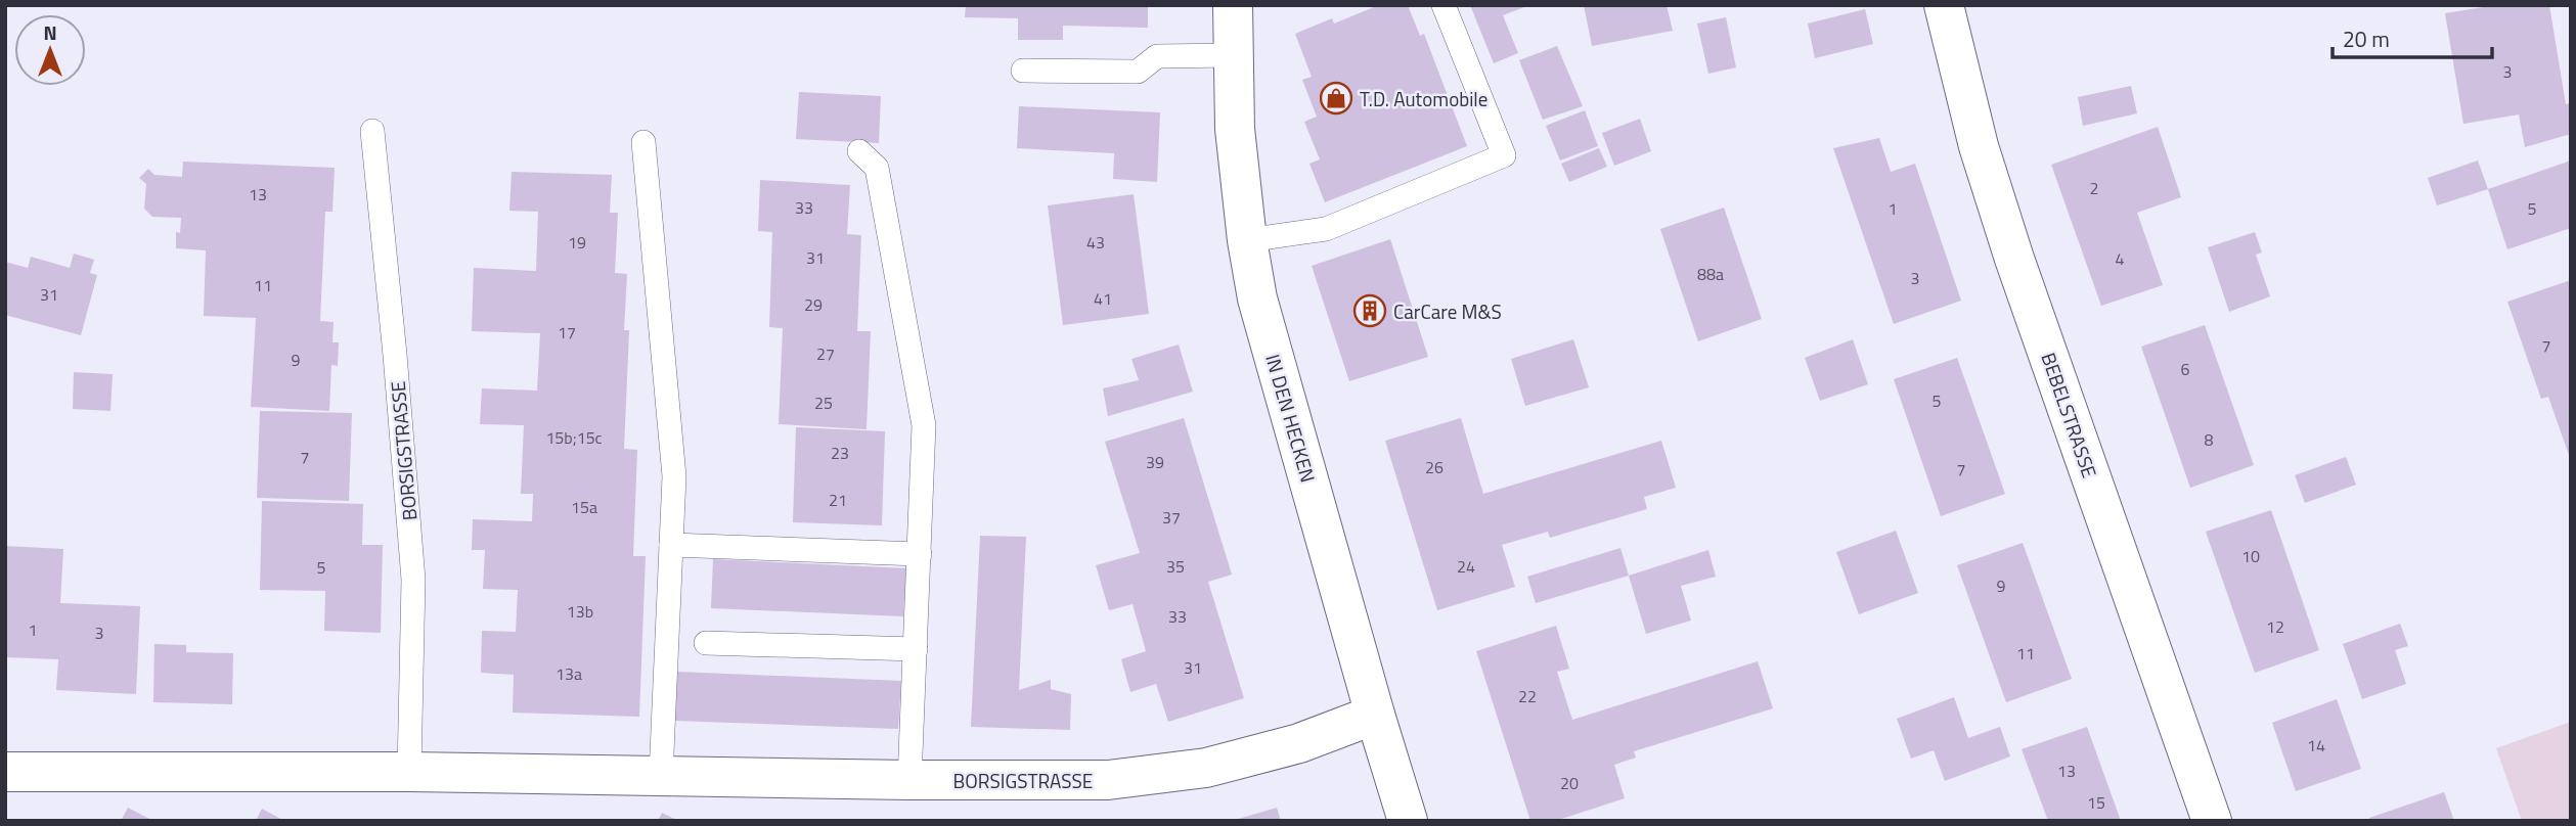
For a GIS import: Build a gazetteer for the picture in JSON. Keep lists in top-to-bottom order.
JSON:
{
  "streets": {
    "street": ["BEBELSTRASSE", "IN DEN HECKEN", "BORSIGSTRASSE"]
  },
  "crossings": [
    ["IN DEN HECKEN", "BORSIGSTRASSE"]
  ],
  "places": {
    "shop": ["T.D. Automobile"],
    "building": ["CarCare M&S"]
  },
  "house_numbers": [
    "3",
    "2",
    "13",
    "33",
    "1",
    "5",
    "19",
    "43",
    "31",
    "4",
    "88a",
    "3",
    "11",
    "31",
    "41",
    "29",
    "17",
    "7",
    "27",
    "9",
    "6",
    "5",
    "25",
    "15b;15c",
    "8",
    "23",
    "7",
    "39",
    "26",
    "7",
    "21",
    "15a",
    "37",
    "10",
    "35",
    "24",
    "5",
    "9",
    "13b",
    "33",
    "12",
    "1",
    "3",
    "11",
    "31",
    "13a",
    "22",
    "14",
    "13",
    "20",
    "15"
  ],
  "scale_bar": "20 m",
  "north": "top"
}
